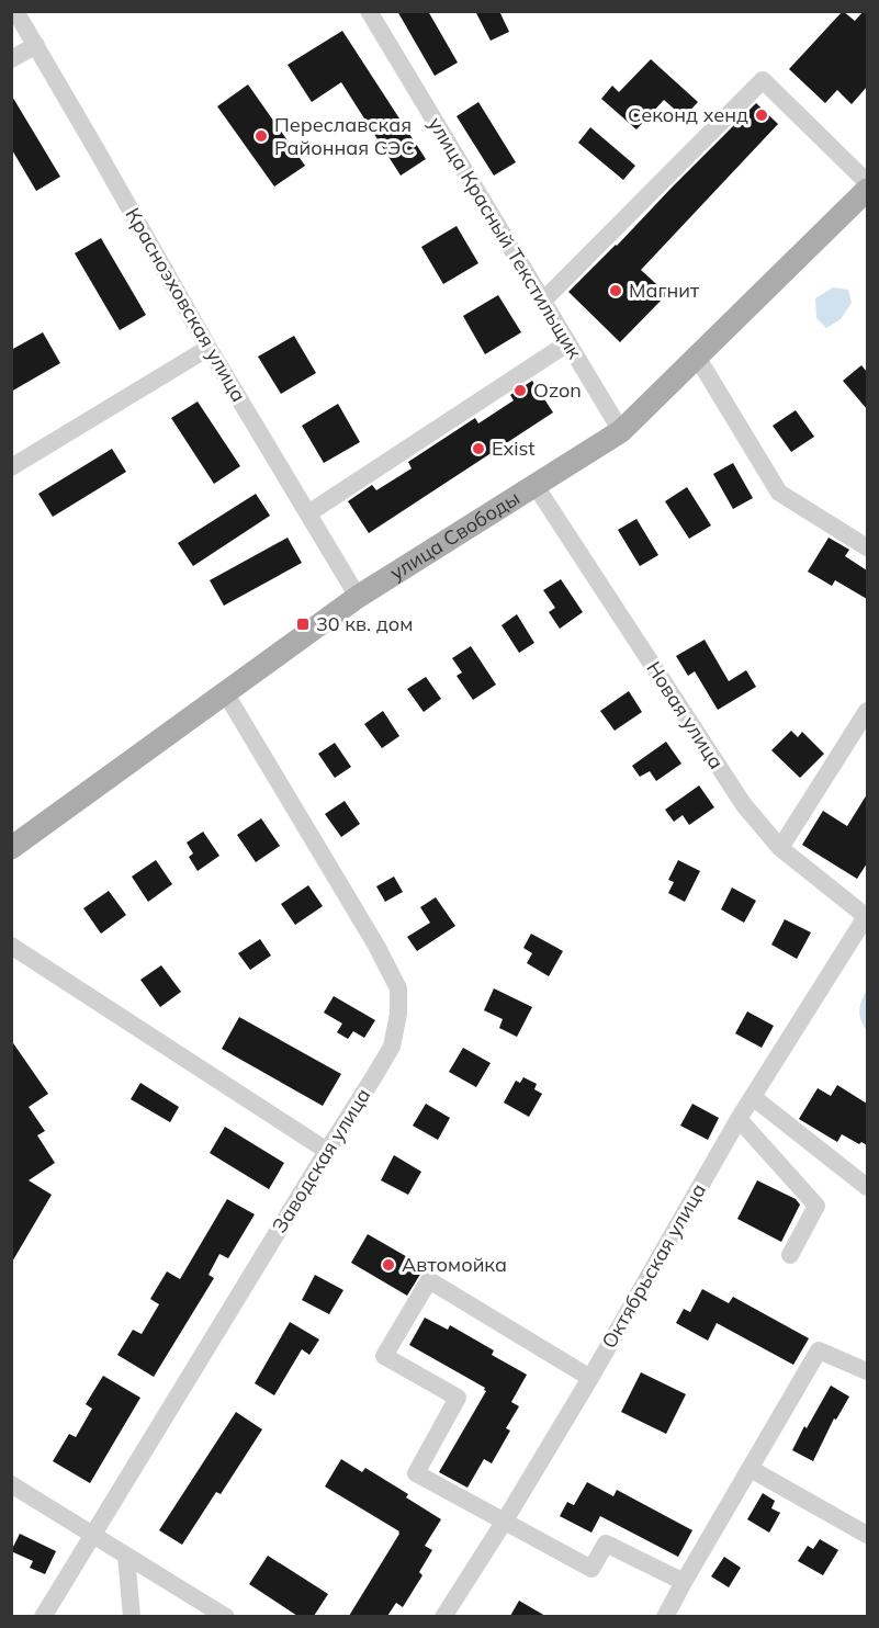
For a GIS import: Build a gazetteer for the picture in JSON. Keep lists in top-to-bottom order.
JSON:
{
  "streets": {
    "main road": ["улица Свободы"],
    "street": [
      "улица Красный Текстильщик",
      "Красноэховская улица",
      "Новая улица",
      "Заводская улица",
      "Октябрьская улица"
    ]
  },
  "crossings": [
    ["улица Красный Текстильщик", "улица Свободы"],
    ["Красноэховская улица", "улица Свободы"],
    ["улица Свободы", "Новая улица"],
    ["улица Свободы", "Заводская улица"],
    ["Новая улица", "Октябрьская улица"]
  ],
  "places": {
    "other": [
      "Секонд хенд",
      "Переславская Районная СЭС",
      "Магнит",
      "Ozon",
      "Exist",
      "Автомойка"
    ],
    "transit": ["30 кв. дом"]
  }
}
